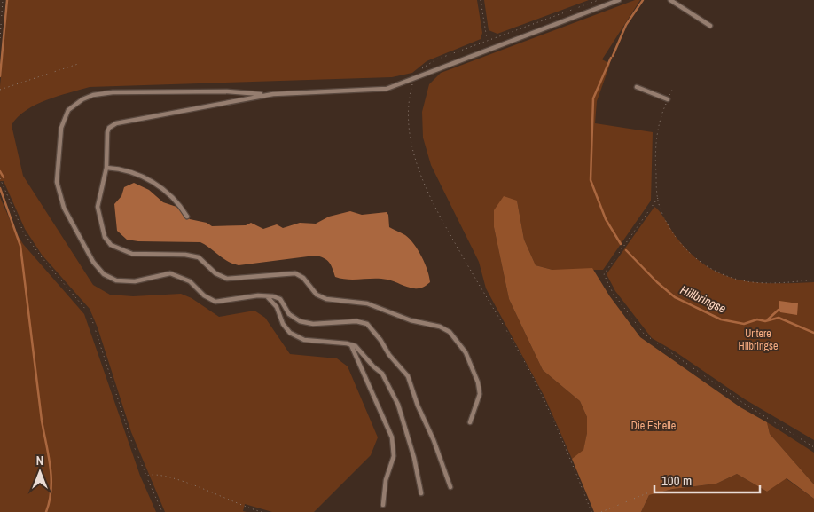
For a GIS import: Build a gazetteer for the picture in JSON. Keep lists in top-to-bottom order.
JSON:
{
  "water": ["Hillbringse"],
  "parks": ["Untere Hilbringse", "Die Eshelle"],
  "scale_bar": "100 m",
  "north": "top"
}
